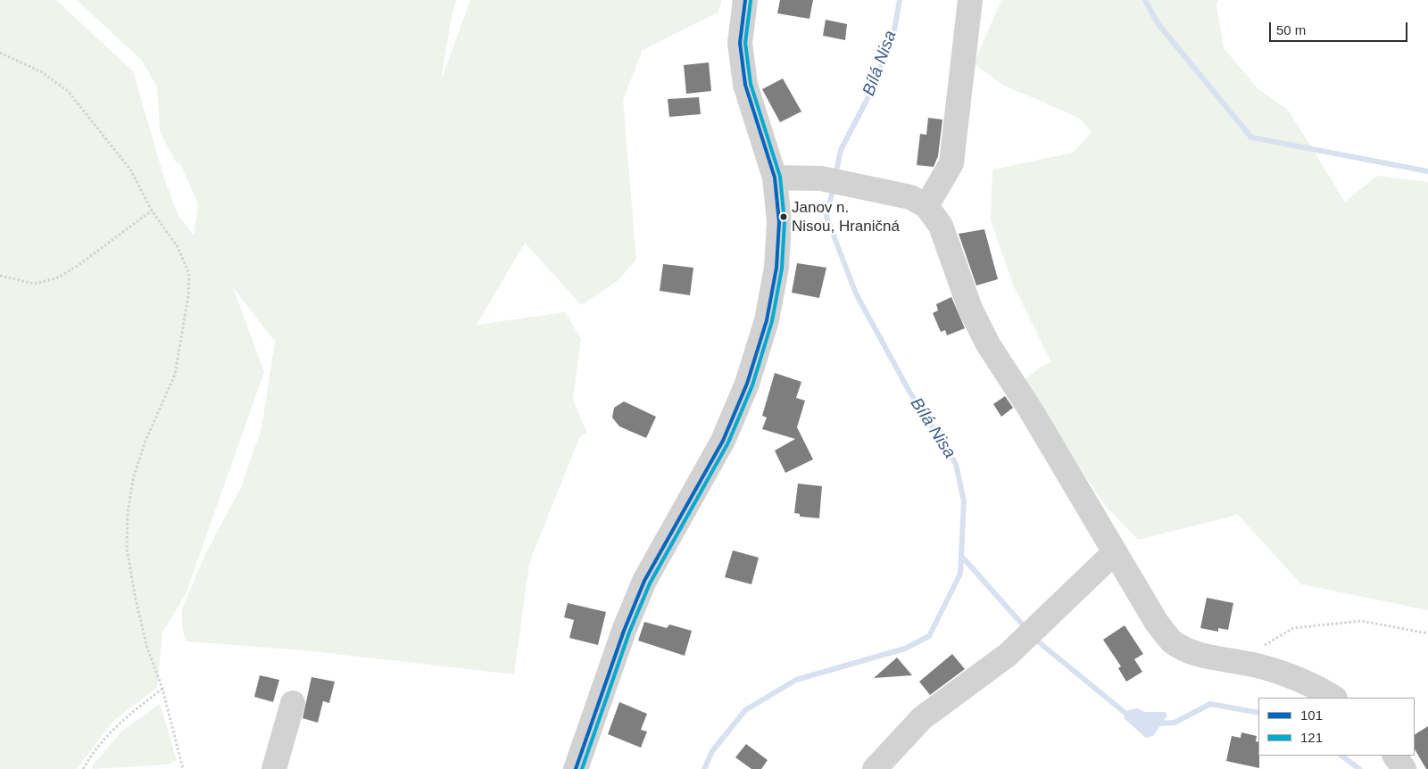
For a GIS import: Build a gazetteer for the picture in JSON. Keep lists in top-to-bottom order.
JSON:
{
  "water": ["Bílá Nisa"],
  "places": ["Janov n. Nisou, Hraničná"],
  "lines": ["transit line 101", "transit line 121"],
  "legend": ["101", "121"],
  "scale_bar": "50 m"
}
